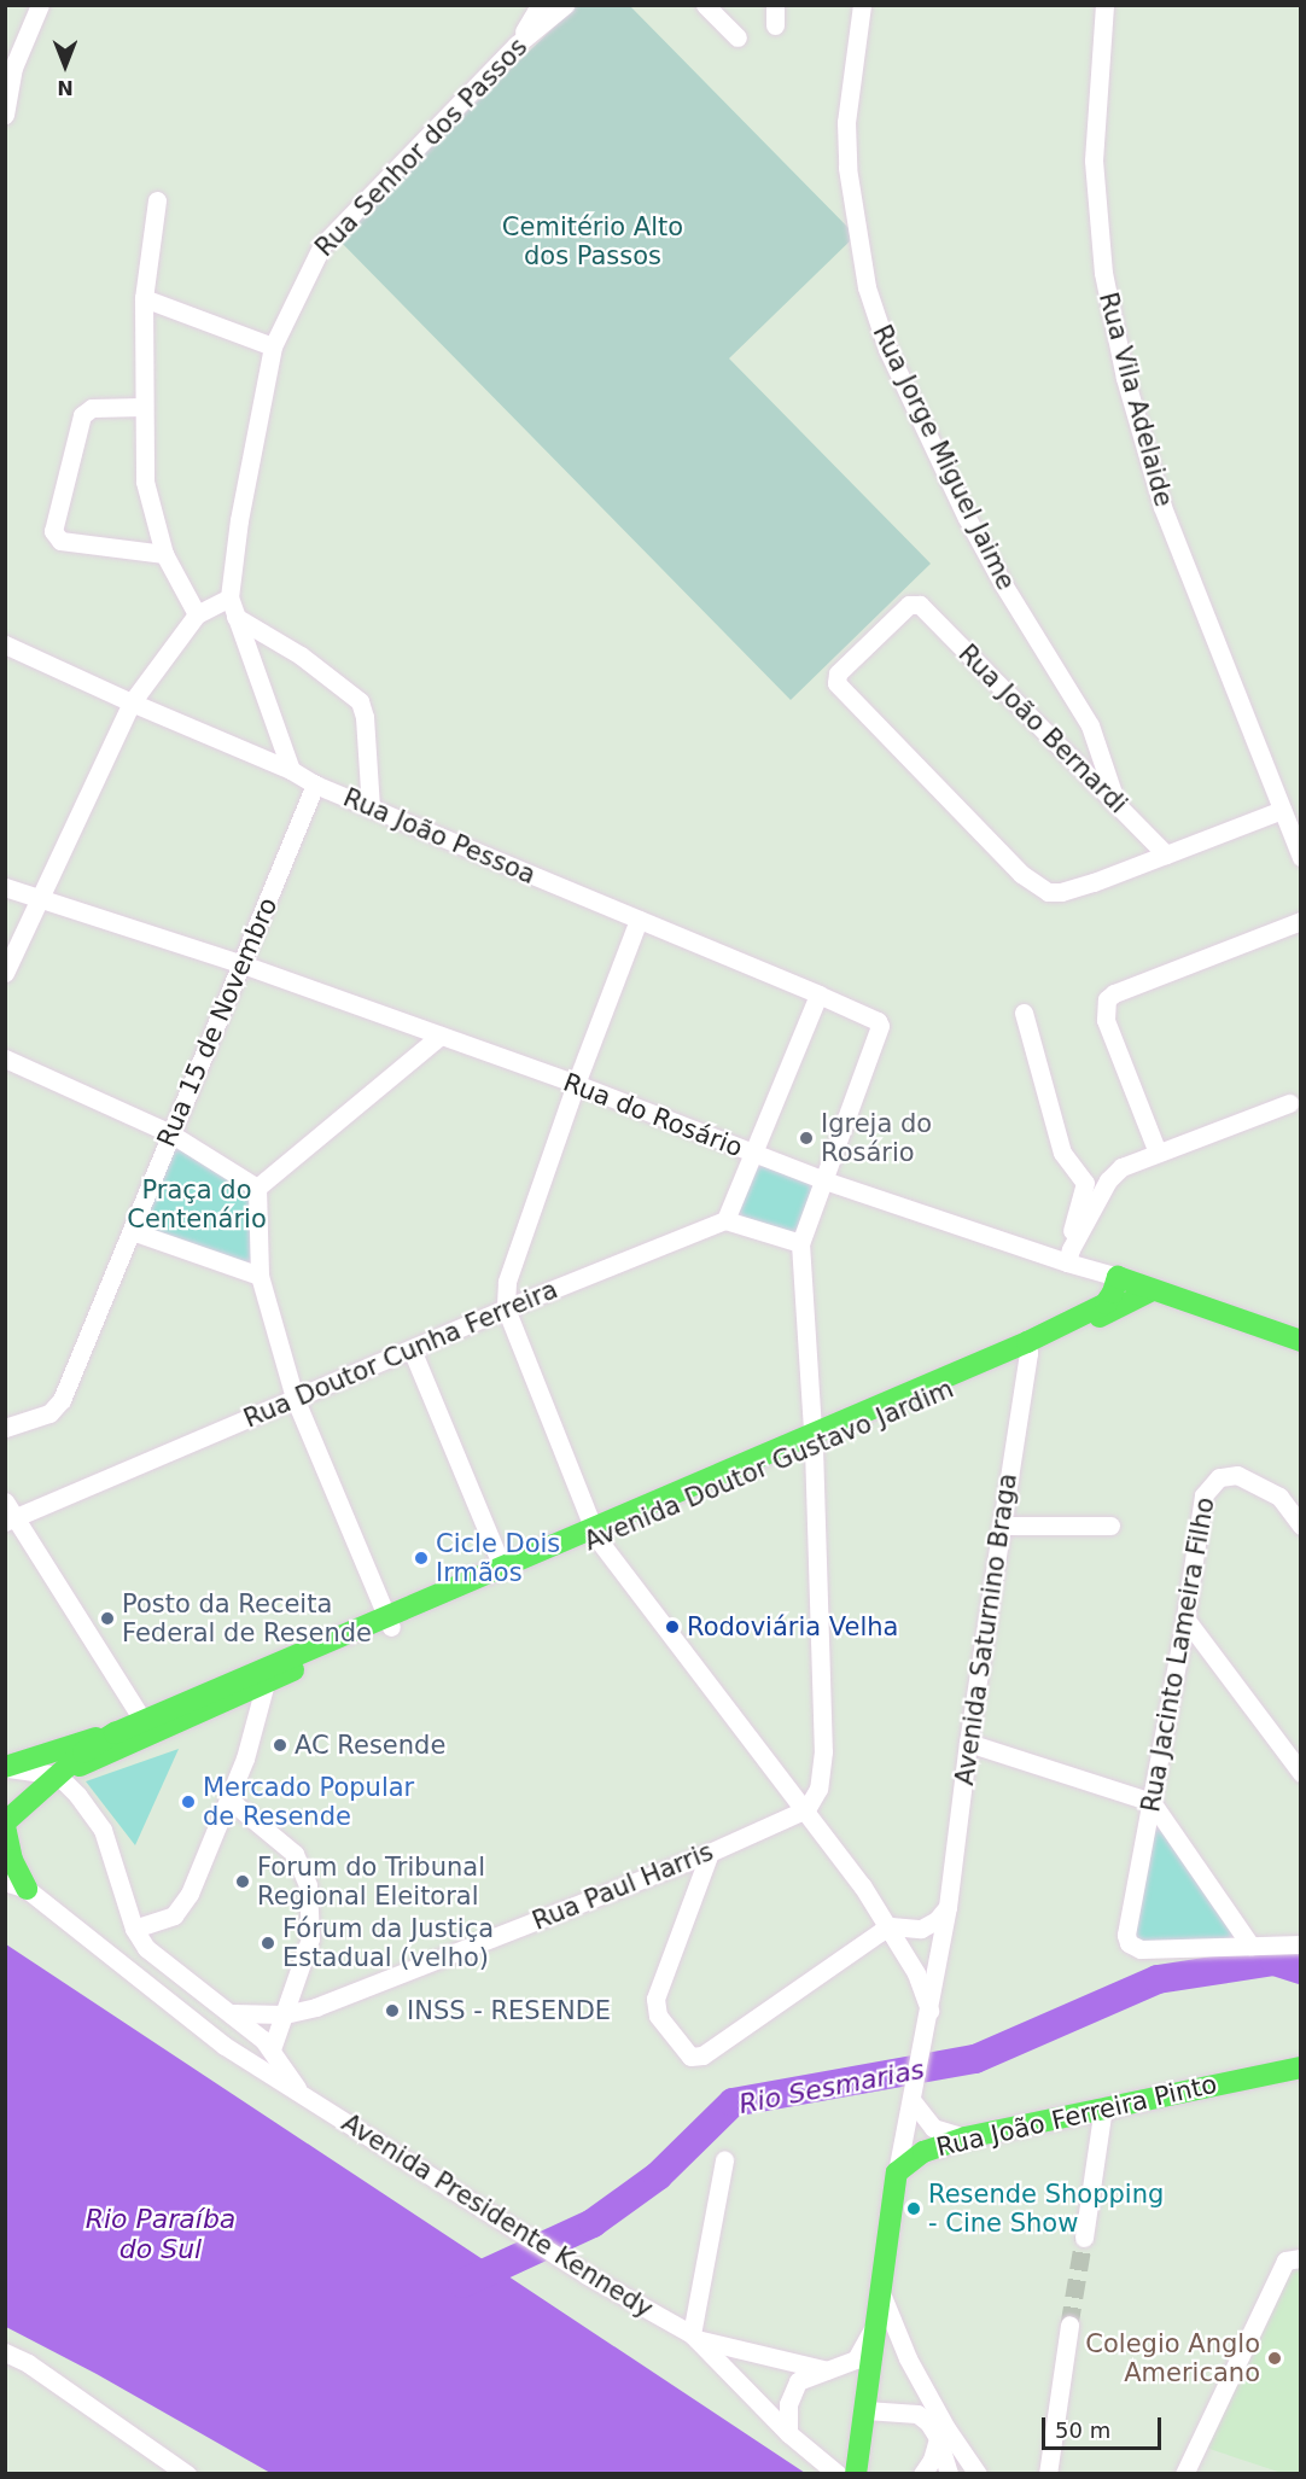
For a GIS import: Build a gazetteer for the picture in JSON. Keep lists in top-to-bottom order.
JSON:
{
  "streets": {
    "main road": ["Rua do Rosário", "Avenida Doutor Gustavo Jardim", "Rua João Ferreira Pinto"],
    "street": [
      "Rua Senhor dos Passos",
      "Rua Vila Adelaide",
      "Rua Jorge Miguel Jaime",
      "Rua João Bernardi",
      "Rua João Pessoa",
      "Rua 15 de Novembro",
      "Rua Doutor Cunha Ferreira",
      "Avenida Saturnino Braga",
      "Rua Jacinto Lameira Filho",
      "Rua Paul Harris",
      "Avenida Presidente Kennedy"
    ]
  },
  "crossings": [
    ["Rua Jorge Miguel Jaime", "Rua João Bernardi"],
    ["Rua João Pessoa", "Rua 15 de Novembro"],
    ["Rua João Pessoa", "Rua do Rosário"],
    ["Rua 15 de Novembro", "Rua do Rosário"],
    ["Rua do Rosário", "Avenida Doutor Gustavo Jardim"],
    ["Avenida Doutor Gustavo Jardim", "Avenida Saturnino Braga"],
    ["Avenida Doutor Gustavo Jardim", "Avenida Presidente Kennedy"],
    ["Avenida Saturnino Braga", "Rua João Ferreira Pinto"],
    ["Rua Paul Harris", "Avenida Presidente Kennedy"]
  ],
  "water": ["Rio Sesmarias", "Rio Paraíba do Sul"],
  "parks": ["Cemitério Alto dos Passos", "Praça do Centenário"],
  "places": [
    "Igreja do Rosário",
    "Cicle Dois Irmãos",
    "Posto da Receita Federal de Resende",
    "Rodoviária Velha",
    "AC Resende",
    "Mercado Popular de Resende",
    "Forum do Tribunal Regional Eleitoral",
    "Fórum da Justiça Estadual (velho)",
    "INSS - RESENDE",
    "Resende Shopping - Cine Show",
    "Colegio Anglo Americano"
  ],
  "scale_bar": "50 m",
  "north": "bottom"
}
